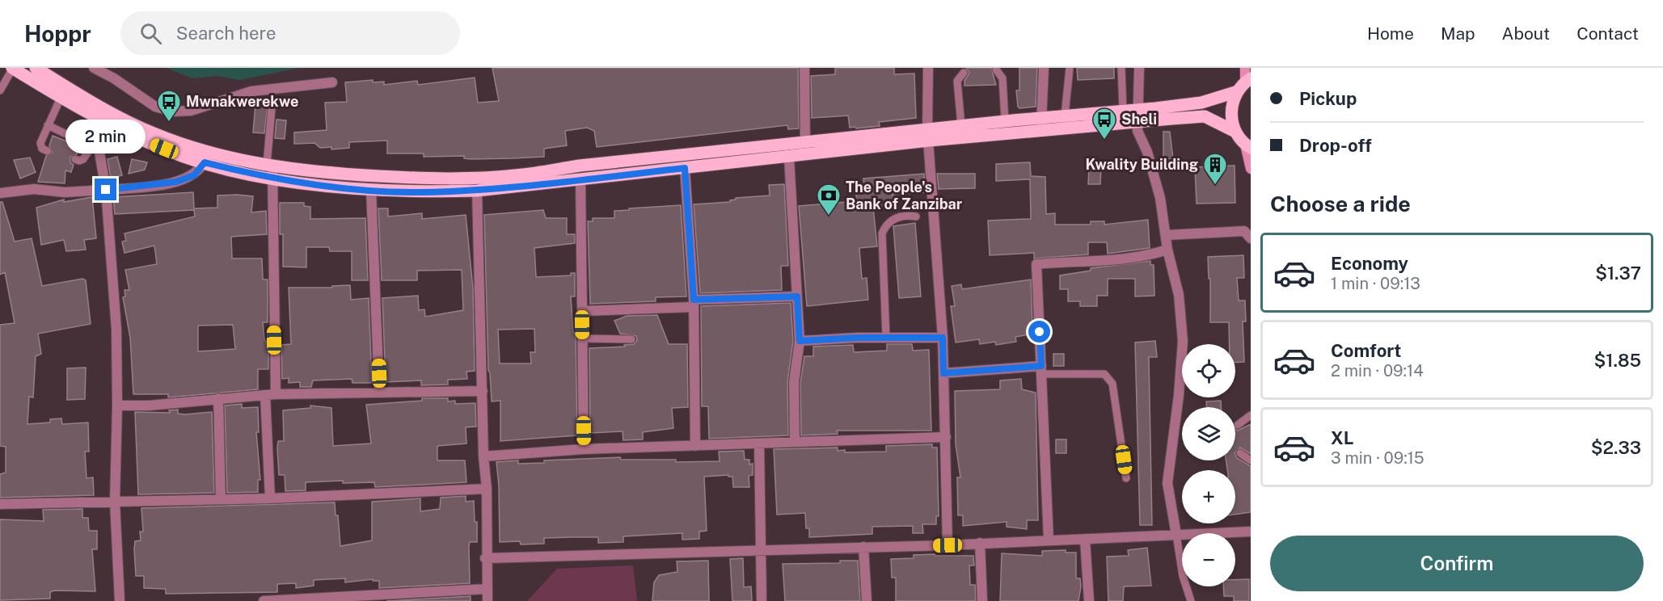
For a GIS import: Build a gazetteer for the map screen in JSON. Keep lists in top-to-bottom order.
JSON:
{
  "places": {
    "bus stop": ["Mwnakwerekwe", "Sheli"],
    "building": ["Kwality Building"],
    "bank": ["The People's Bank of Zanzibar"]
  },
  "page": {
    "header": "Hoppr",
    "search": "Search here",
    "nav": [
      "Home",
      "Map",
      "About",
      "Contact"
    ],
    "banner": ["Pickup", "Drop-off"],
    "bubble": "2 min",
    "heading": "Choose a ride",
    "list": [
      {
        "name": "Economy",
        "note": "1 min · 09:13",
        "value": "$1.37"
      },
      {
        "name": "Comfort",
        "note": "2 min · 09:14",
        "value": "$1.85"
      },
      {
        "name": "XL",
        "note": "3 min · 09:15",
        "value": "$2.33"
      }
    ],
    "map_buttons": ["+", "−"],
    "buttons": "Confirm"
  }
}
